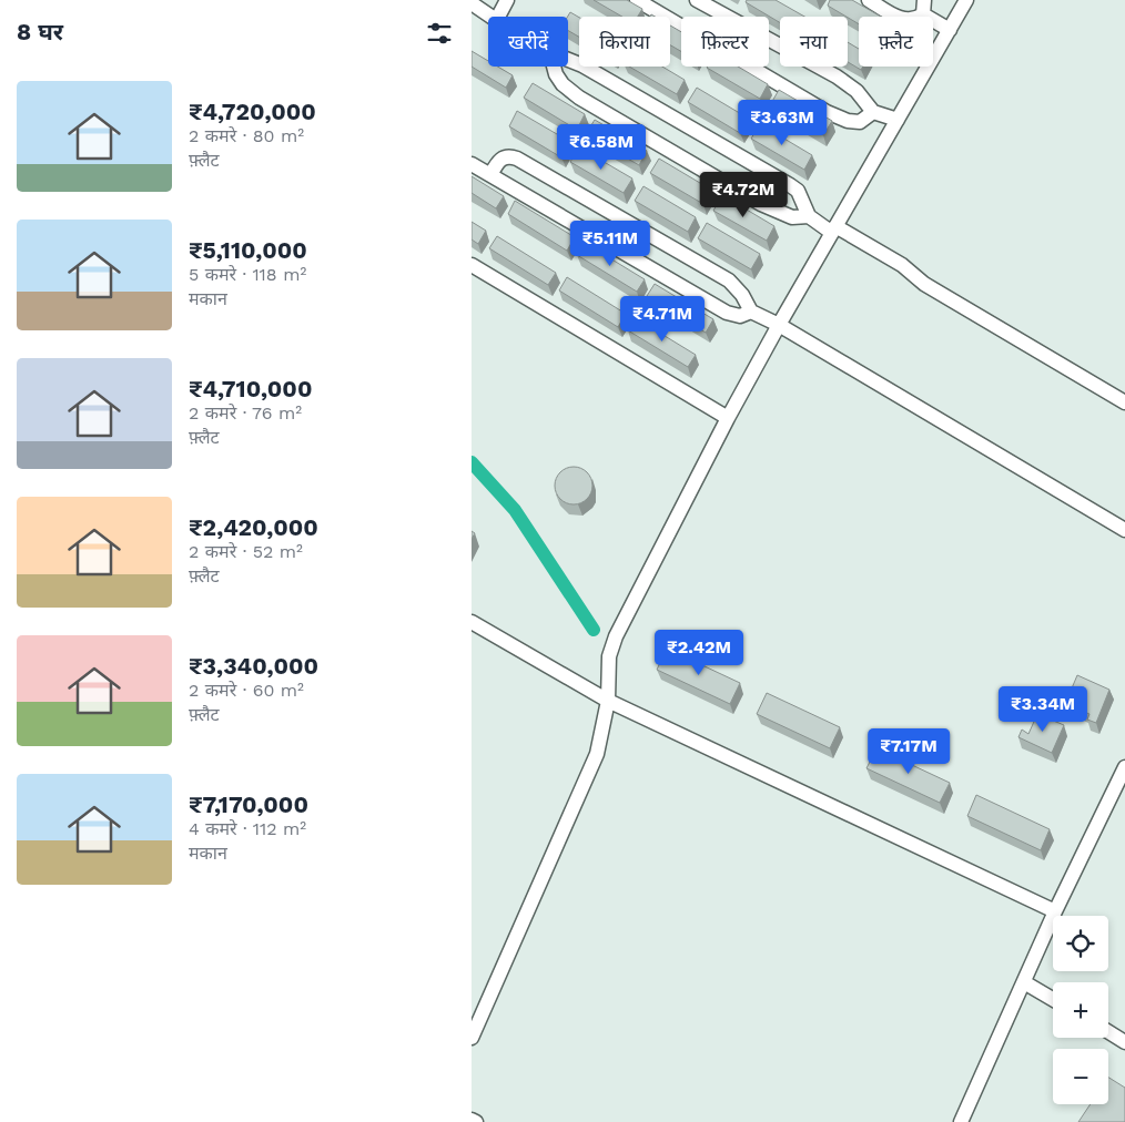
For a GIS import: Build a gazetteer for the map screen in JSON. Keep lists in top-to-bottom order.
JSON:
{
  "page": {
    "heading": "8 घर",
    "chip": [
      "खरीदें",
      "किराया",
      "फ़िल्टर",
      "नया",
      "फ़्लैट"
    ],
    "list": [
      {
        "name": "₹4,720,000",
        "note": "2 कमरे · 80 m² · फ़्लैट"
      },
      {
        "name": "₹5,110,000",
        "note": "5 कमरे · 118 m² · मकान"
      },
      {
        "name": "₹4,710,000",
        "note": "2 कमरे · 76 m² · फ़्लैट"
      },
      {
        "name": "₹2,420,000",
        "note": "2 कमरे · 52 m² · फ़्लैट"
      },
      {
        "name": "₹3,340,000",
        "note": "2 कमरे · 60 m² · फ़्लैट"
      },
      {
        "name": "₹7,170,000",
        "note": "4 कमरे · 112 m² · मकान"
      }
    ],
    "price": [
      "₹3.63M",
      "₹6.58M",
      "₹4.72M",
      "₹5.11M",
      "₹4.71M",
      "₹2.42M",
      "₹3.34M",
      "₹7.17M"
    ],
    "map_buttons": ["+", "−"]
  }
}
